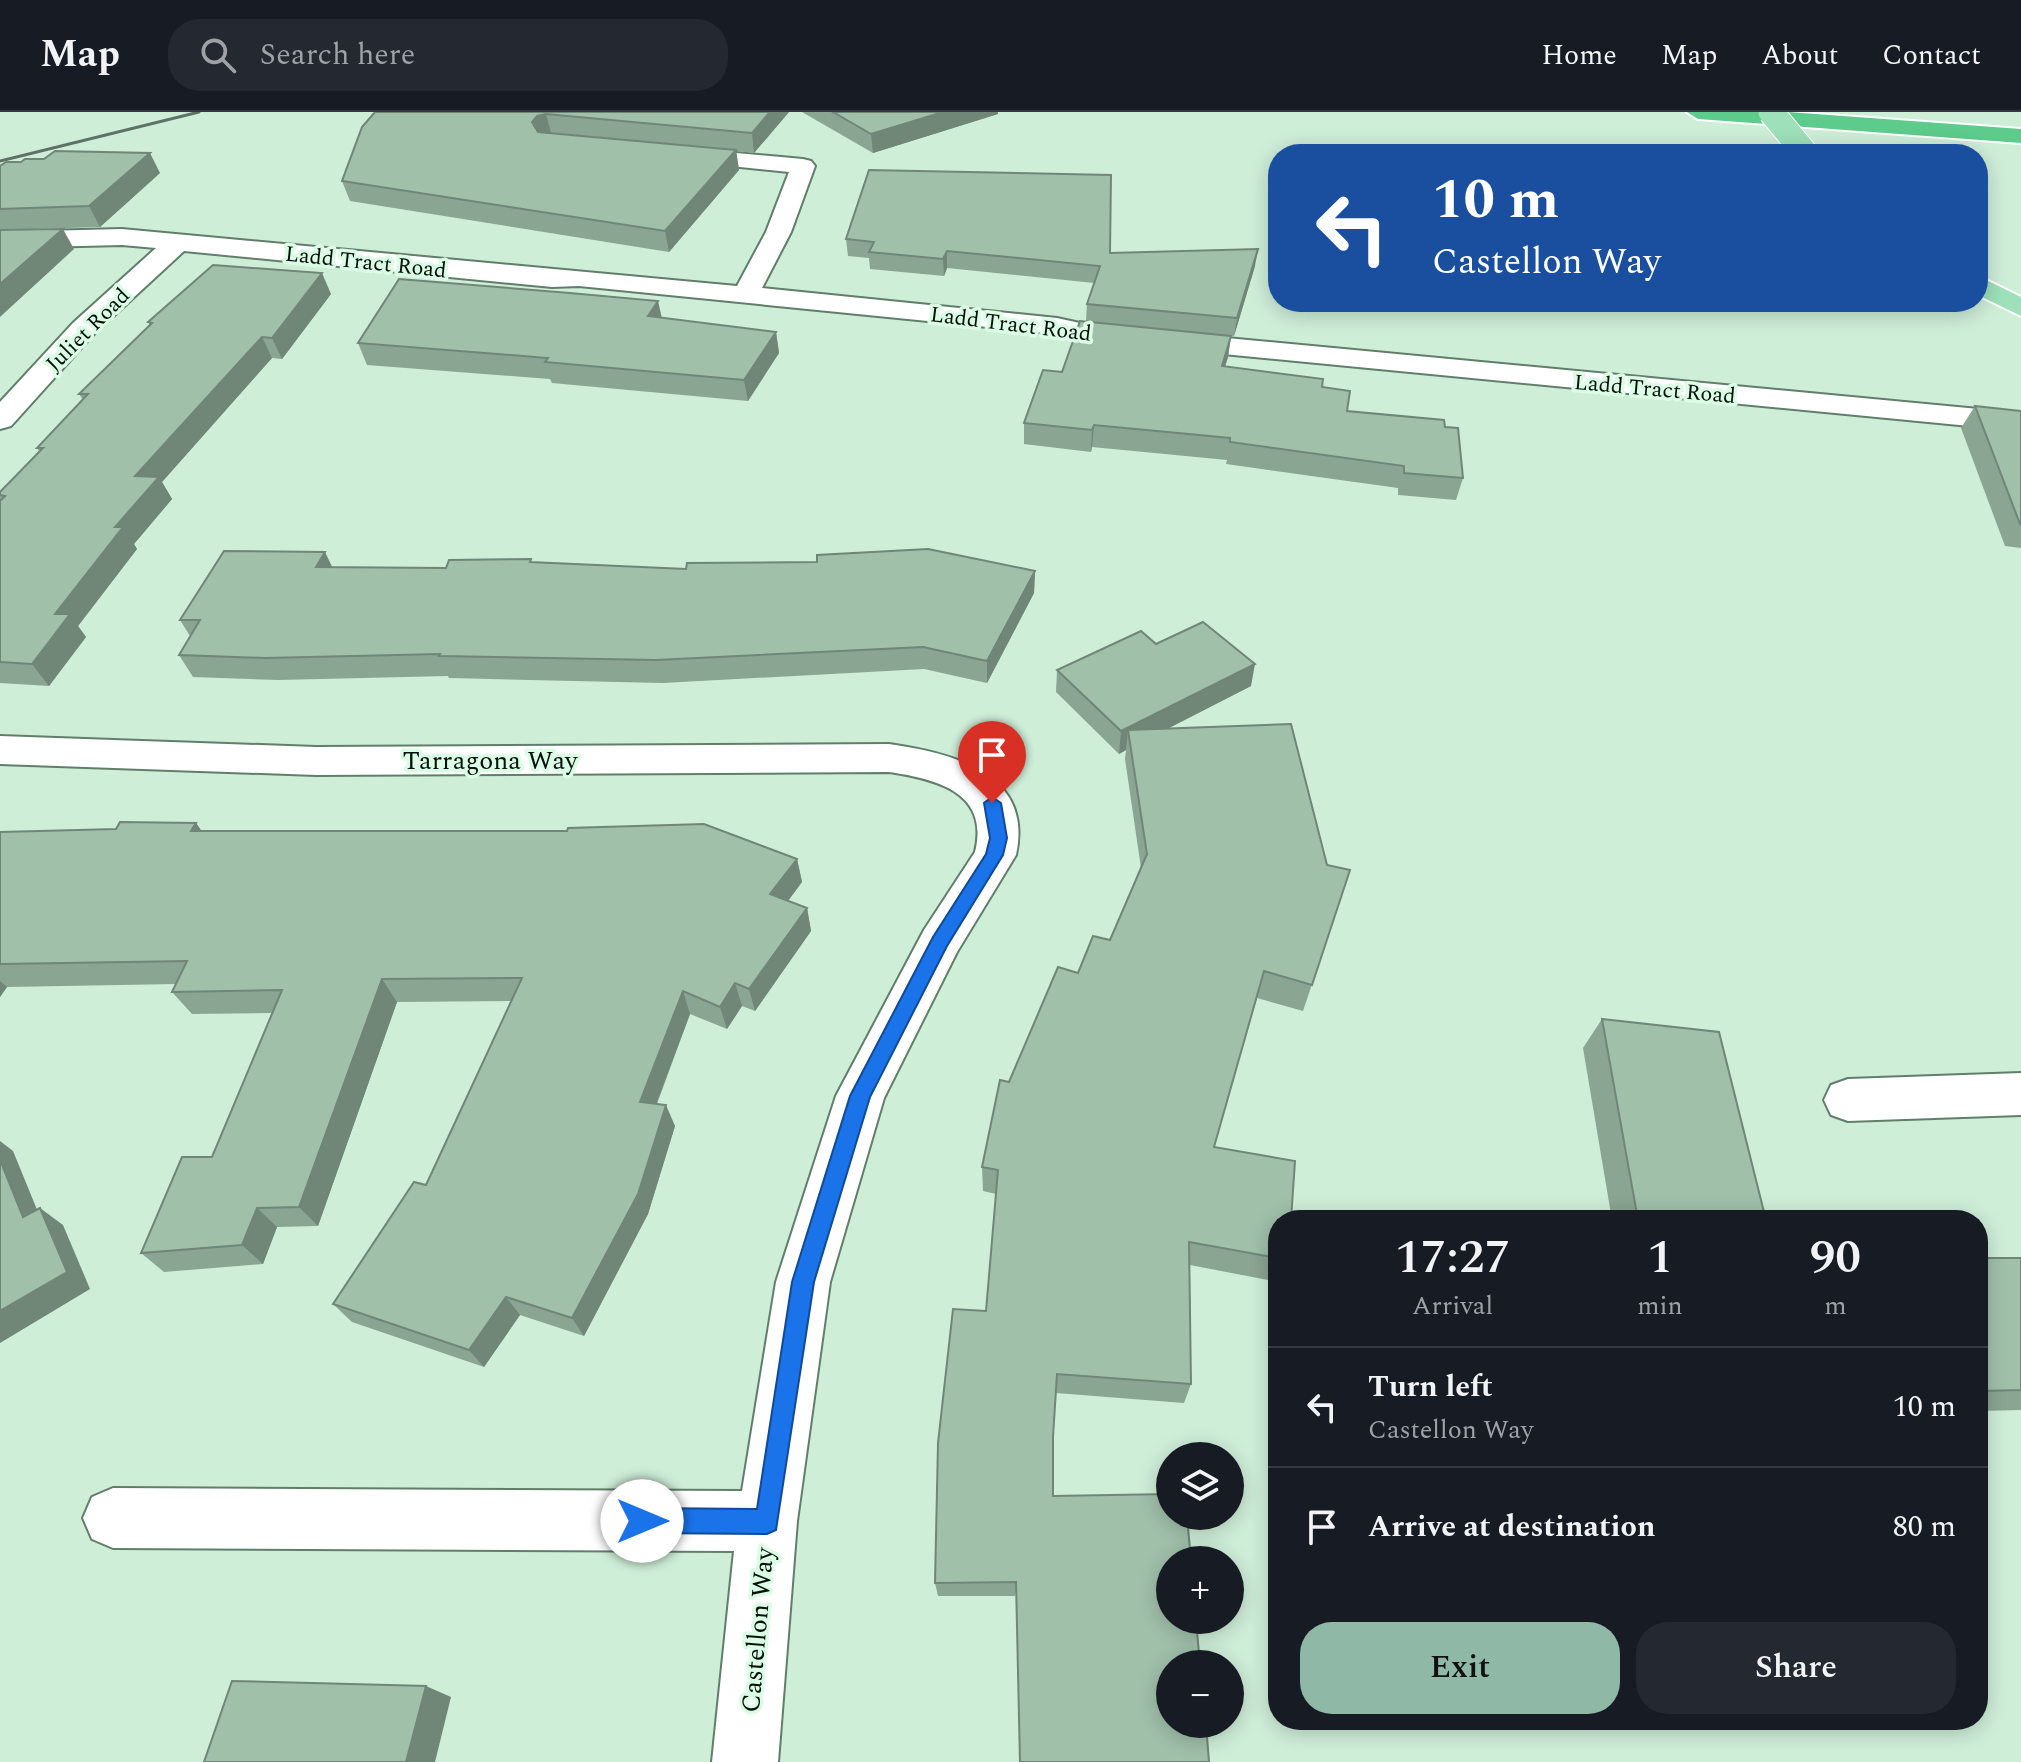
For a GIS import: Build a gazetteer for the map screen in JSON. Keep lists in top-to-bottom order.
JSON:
{
  "streets": {
    "street": [
      "Ladd Tract Road",
      "Juliet Road",
      "Tarragona Way",
      "Castellon Way"
    ]
  },
  "crossings": [
    ["Ladd Tract Road", "Juliet Road"],
    ["Tarragona Way", "Castellon Way"]
  ],
  "page": {
    "header": "Map",
    "search": "Search here",
    "nav": [
      "Home",
      "Map",
      "About",
      "Contact"
    ],
    "turn": ["10 m", "Castellon Way"],
    "eta": [
      "17:27",
      "Arrival",
      "1",
      "min",
      "90",
      "m"
    ],
    "list": [
      {
        "name": "Turn left",
        "note": "Castellon Way",
        "value": "10 m"
      },
      {
        "name": "Arrive at destination",
        "value": "80 m"
      }
    ],
    "map_buttons": ["+", "−"],
    "buttons": ["Exit", "Share"]
  }
}
